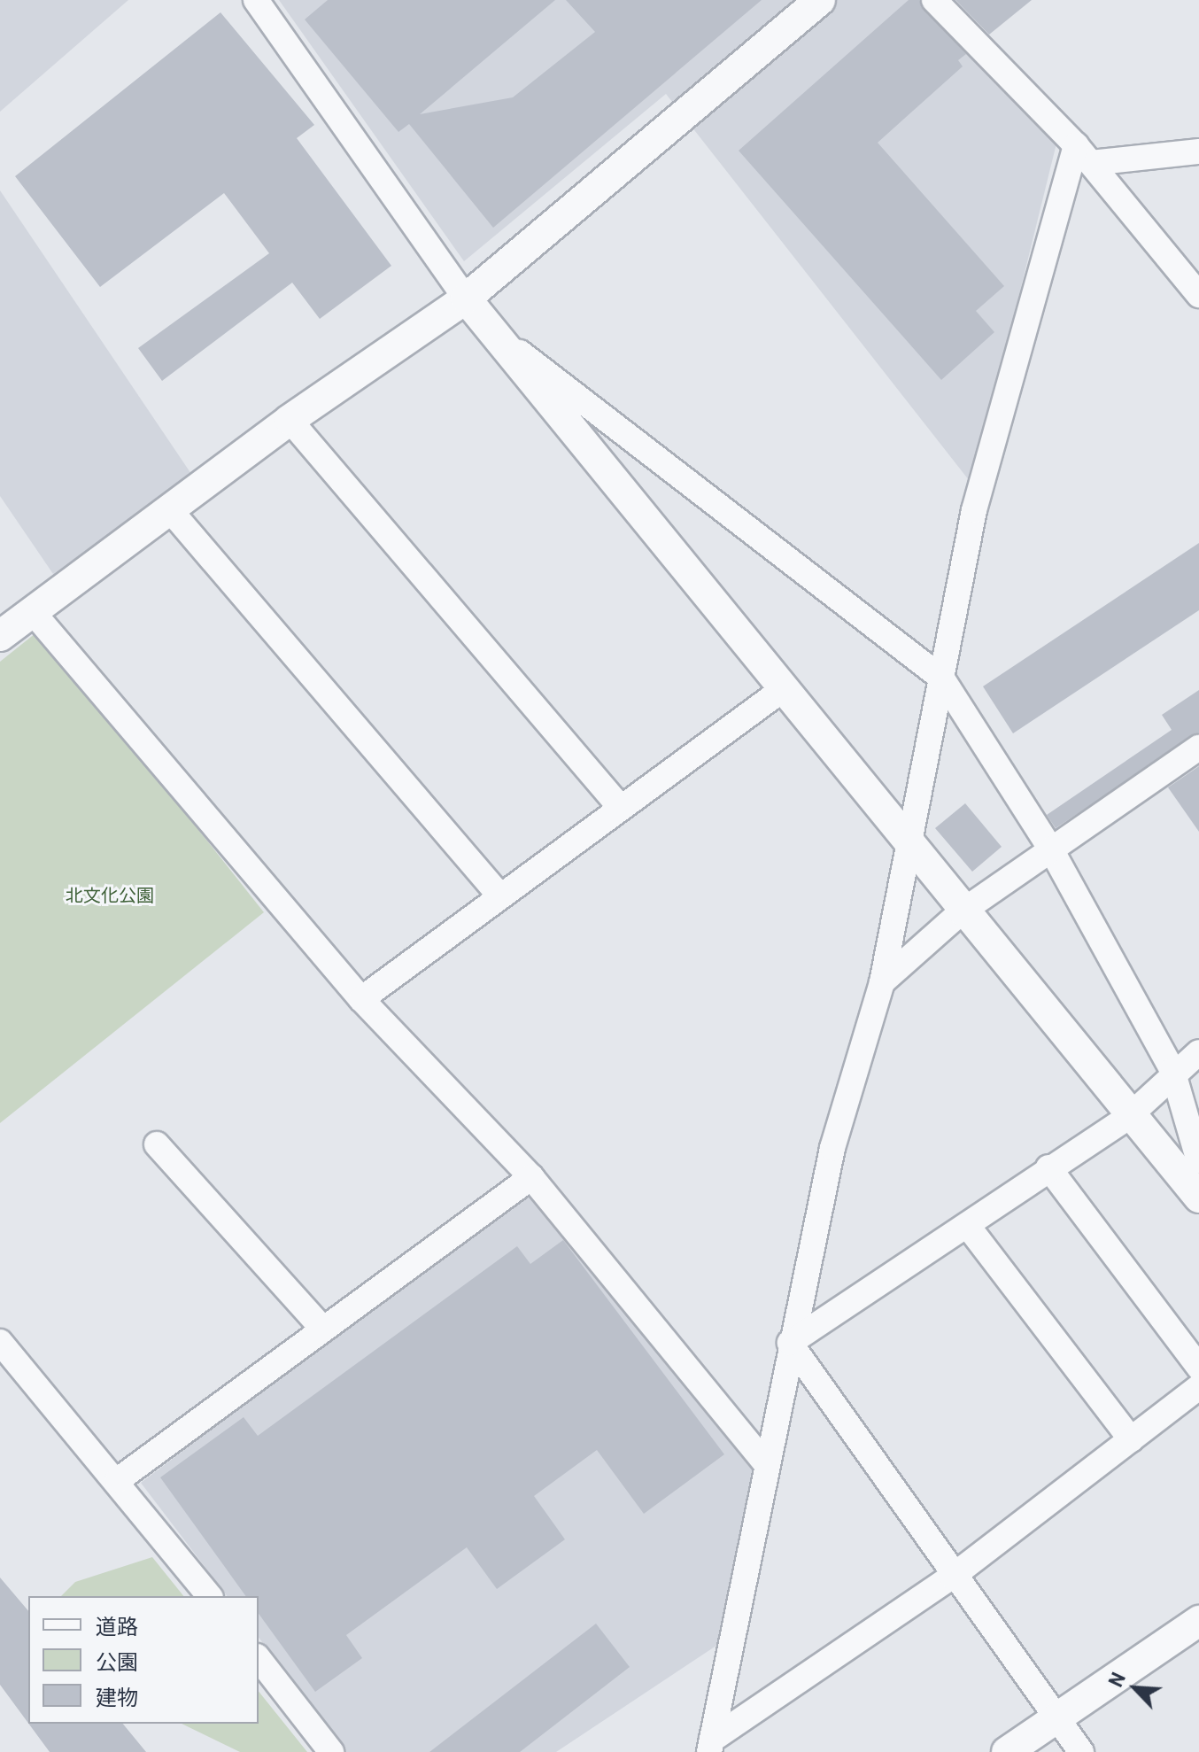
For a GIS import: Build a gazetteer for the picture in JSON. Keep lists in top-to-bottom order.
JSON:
{
  "parks": ["北文化公園"],
  "legend": ["道路", "公園", "建物"],
  "north": "top left"
}
